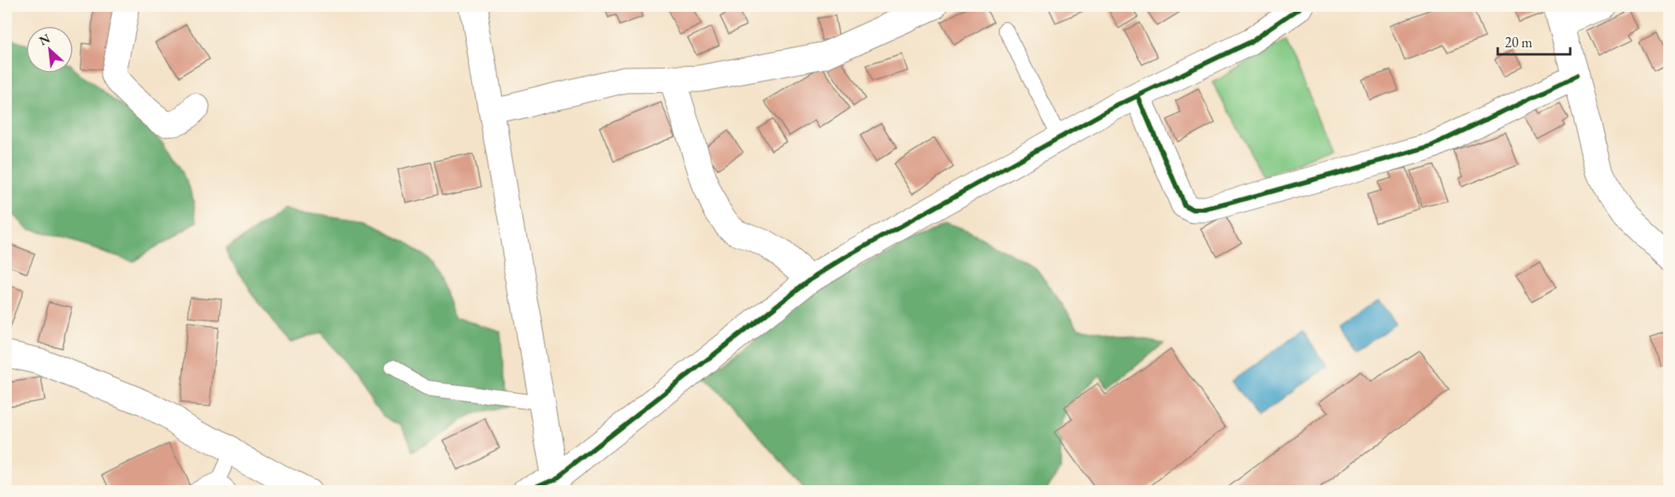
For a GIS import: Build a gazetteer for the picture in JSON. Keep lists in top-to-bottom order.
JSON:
{
  "scale_bar": "20 m",
  "north": "top left"
}
